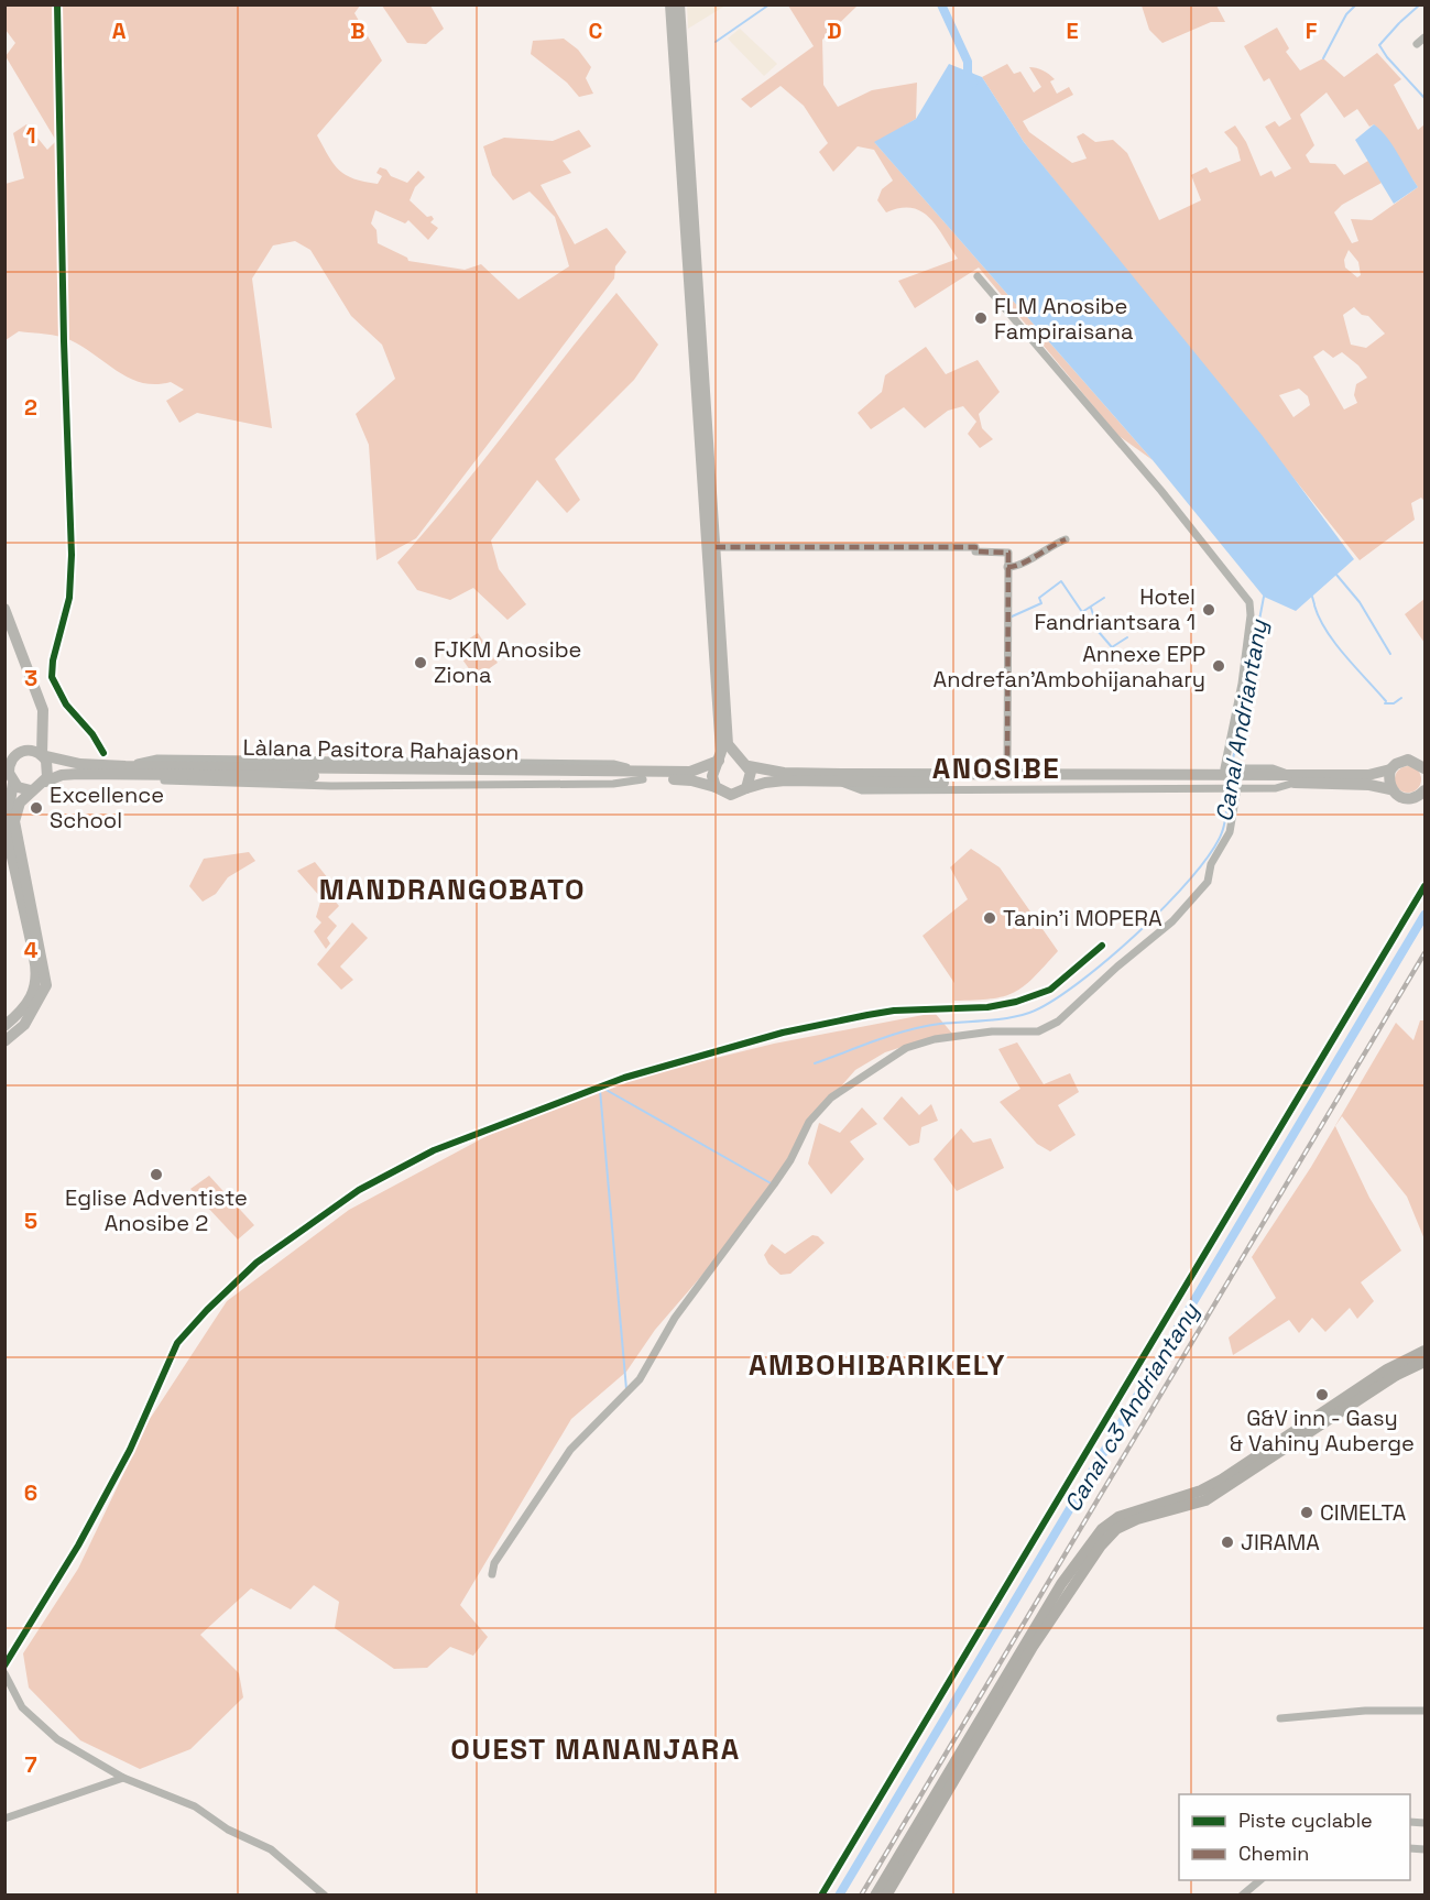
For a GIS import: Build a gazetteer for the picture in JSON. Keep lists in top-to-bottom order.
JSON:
{
  "streets": {
    "main road": ["Làlana Pasitora Rahajason"]
  },
  "districts": [
    "ANOSIBE",
    "MANDRANGOBATO",
    "AMBOHIBARIKELY",
    "OUEST MANANJARA"
  ],
  "water": ["Canal Andriantany", "Canal c3 Andriantany"],
  "places": [
    "FLM Anosibe Fampiraisana",
    "Hotel Fandriantsara 1",
    "FJKM Anosibe Ziona",
    "Annexe EPP Andrefan'Ambohijanahary",
    "Excellence School",
    "Tanin'i MOPERA",
    "Eglise Adventiste Anosibe 2",
    "G&V inn - Gasy & Vahiny Auberge",
    "CIMELTA",
    "JIRAMA"
  ],
  "legend": ["Piste cyclable", "Chemin"],
  "grid": {
    "columns": [
      "A",
      "B",
      "C",
      "D",
      "E",
      "F"
    ],
    "rows": [
      "1",
      "2",
      "3",
      "4",
      "5",
      "6",
      "7"
    ]
  }
}
